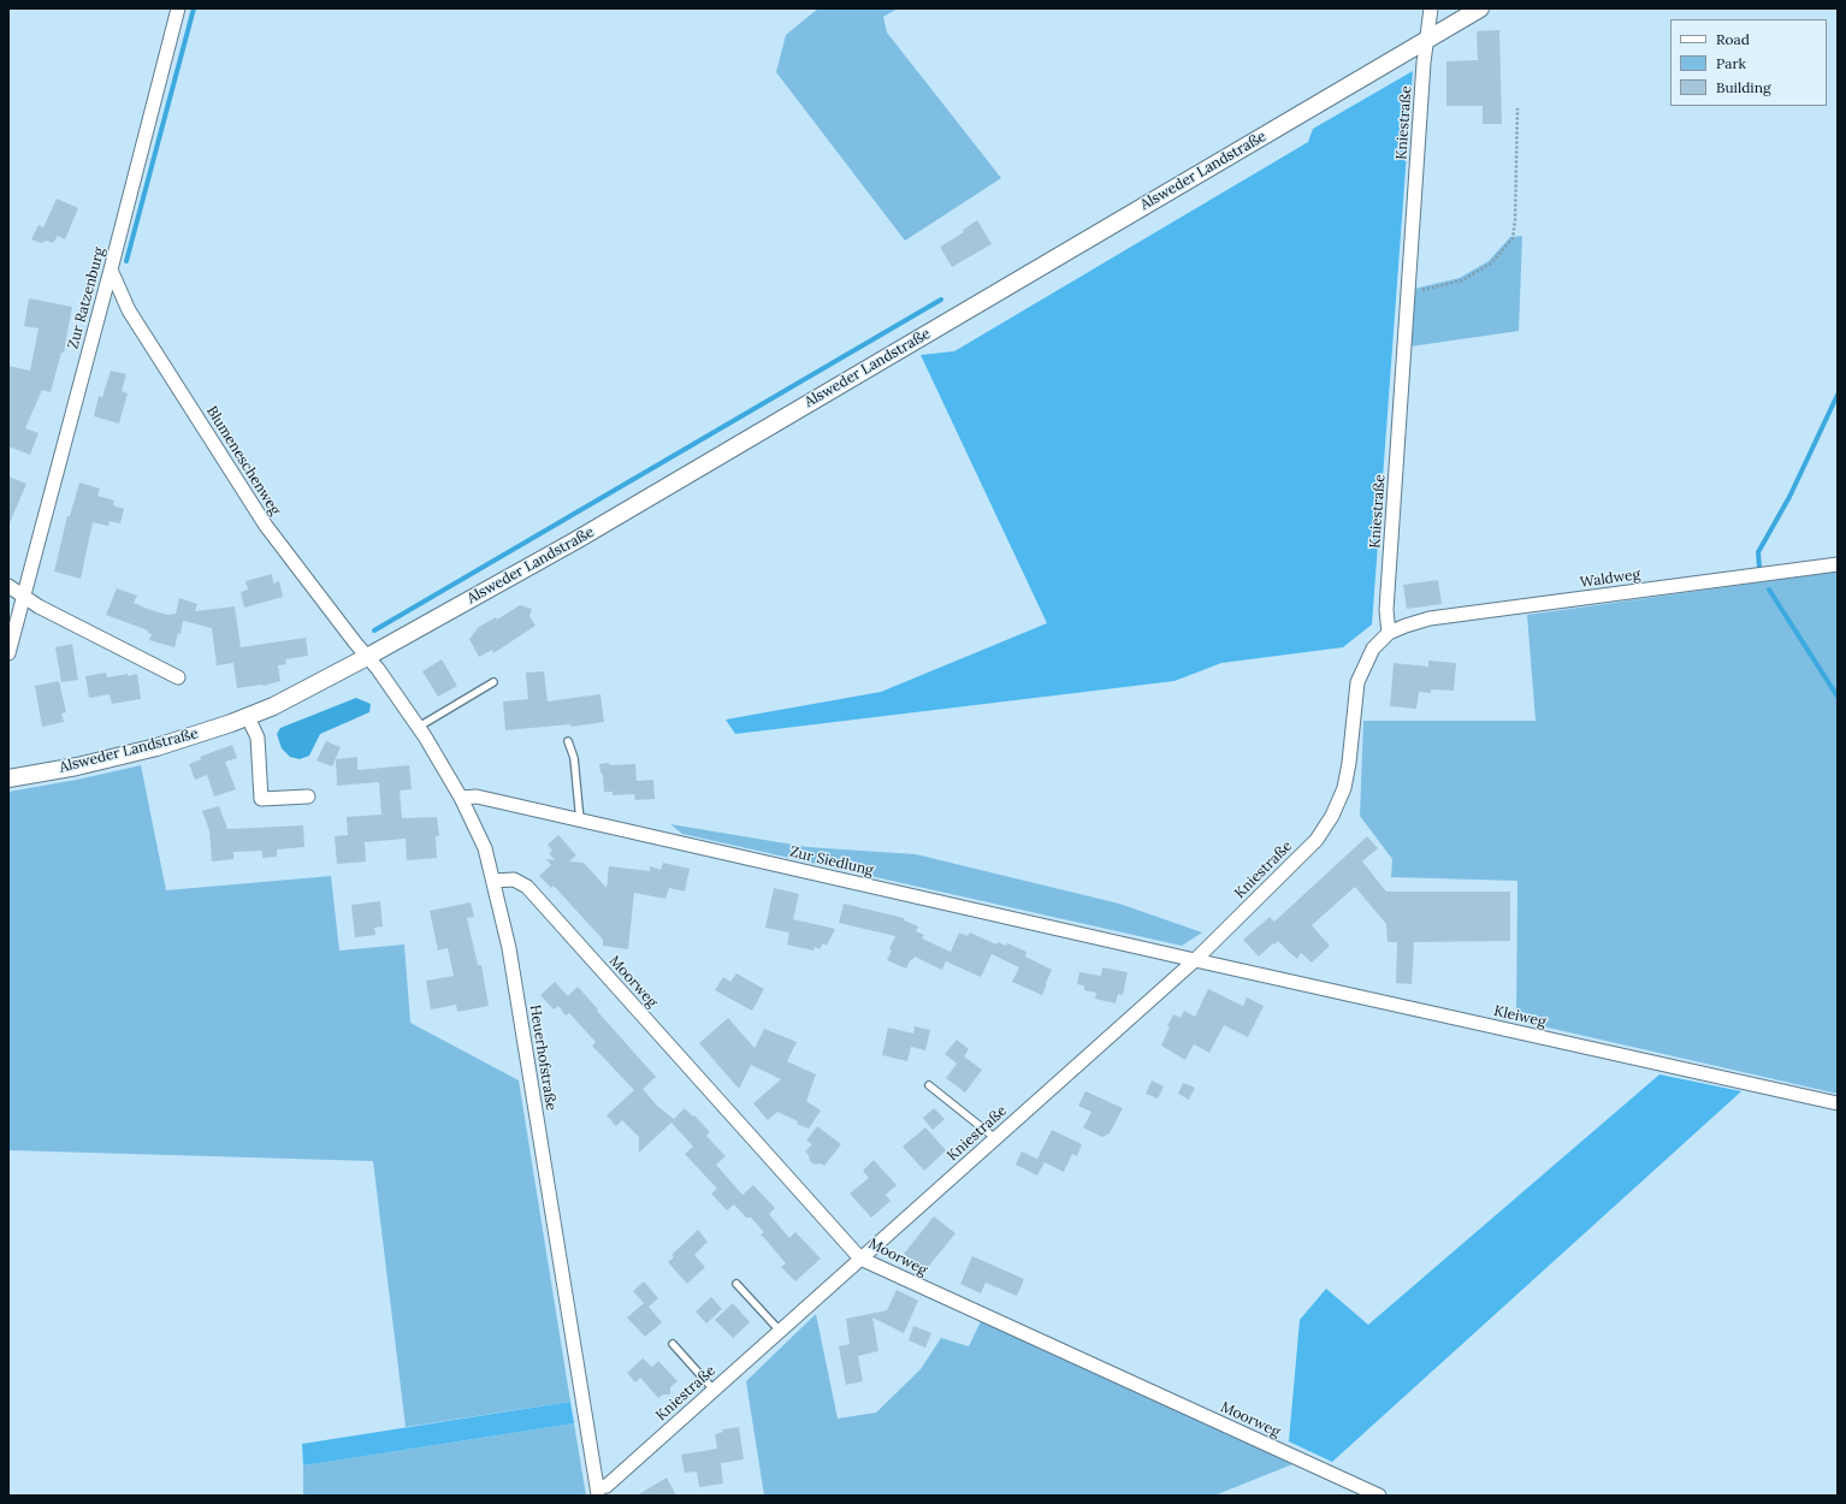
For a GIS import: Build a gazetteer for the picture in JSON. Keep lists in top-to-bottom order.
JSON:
{
  "streets": {
    "street": [
      "Kniestraße",
      "Alsweder Landstraße",
      "Zur Ratzenburg",
      "Blumeneschenweg",
      "Waldweg",
      "Zur Siedlung",
      "Moorweg",
      "Kleiweg",
      "Heuerhofstraße"
    ]
  },
  "crossings": [
    ["Kniestraße", "Alsweder Landstraße"],
    ["Kniestraße", "Waldweg"],
    ["Kniestraße", "Zur Siedlung"],
    ["Kniestraße", "Moorweg"],
    ["Kniestraße", "Kleiweg"],
    ["Kniestraße", "Heuerhofstraße"],
    ["Alsweder Landstraße", "Blumeneschenweg"],
    ["Alsweder Landstraße", "Heuerhofstraße"],
    ["Zur Ratzenburg", "Blumeneschenweg"],
    ["Blumeneschenweg", "Heuerhofstraße"],
    ["Zur Siedlung", "Kleiweg"],
    ["Zur Siedlung", "Heuerhofstraße"],
    ["Moorweg", "Heuerhofstraße"]
  ],
  "legend": ["Road", "Park", "Building"]
}
